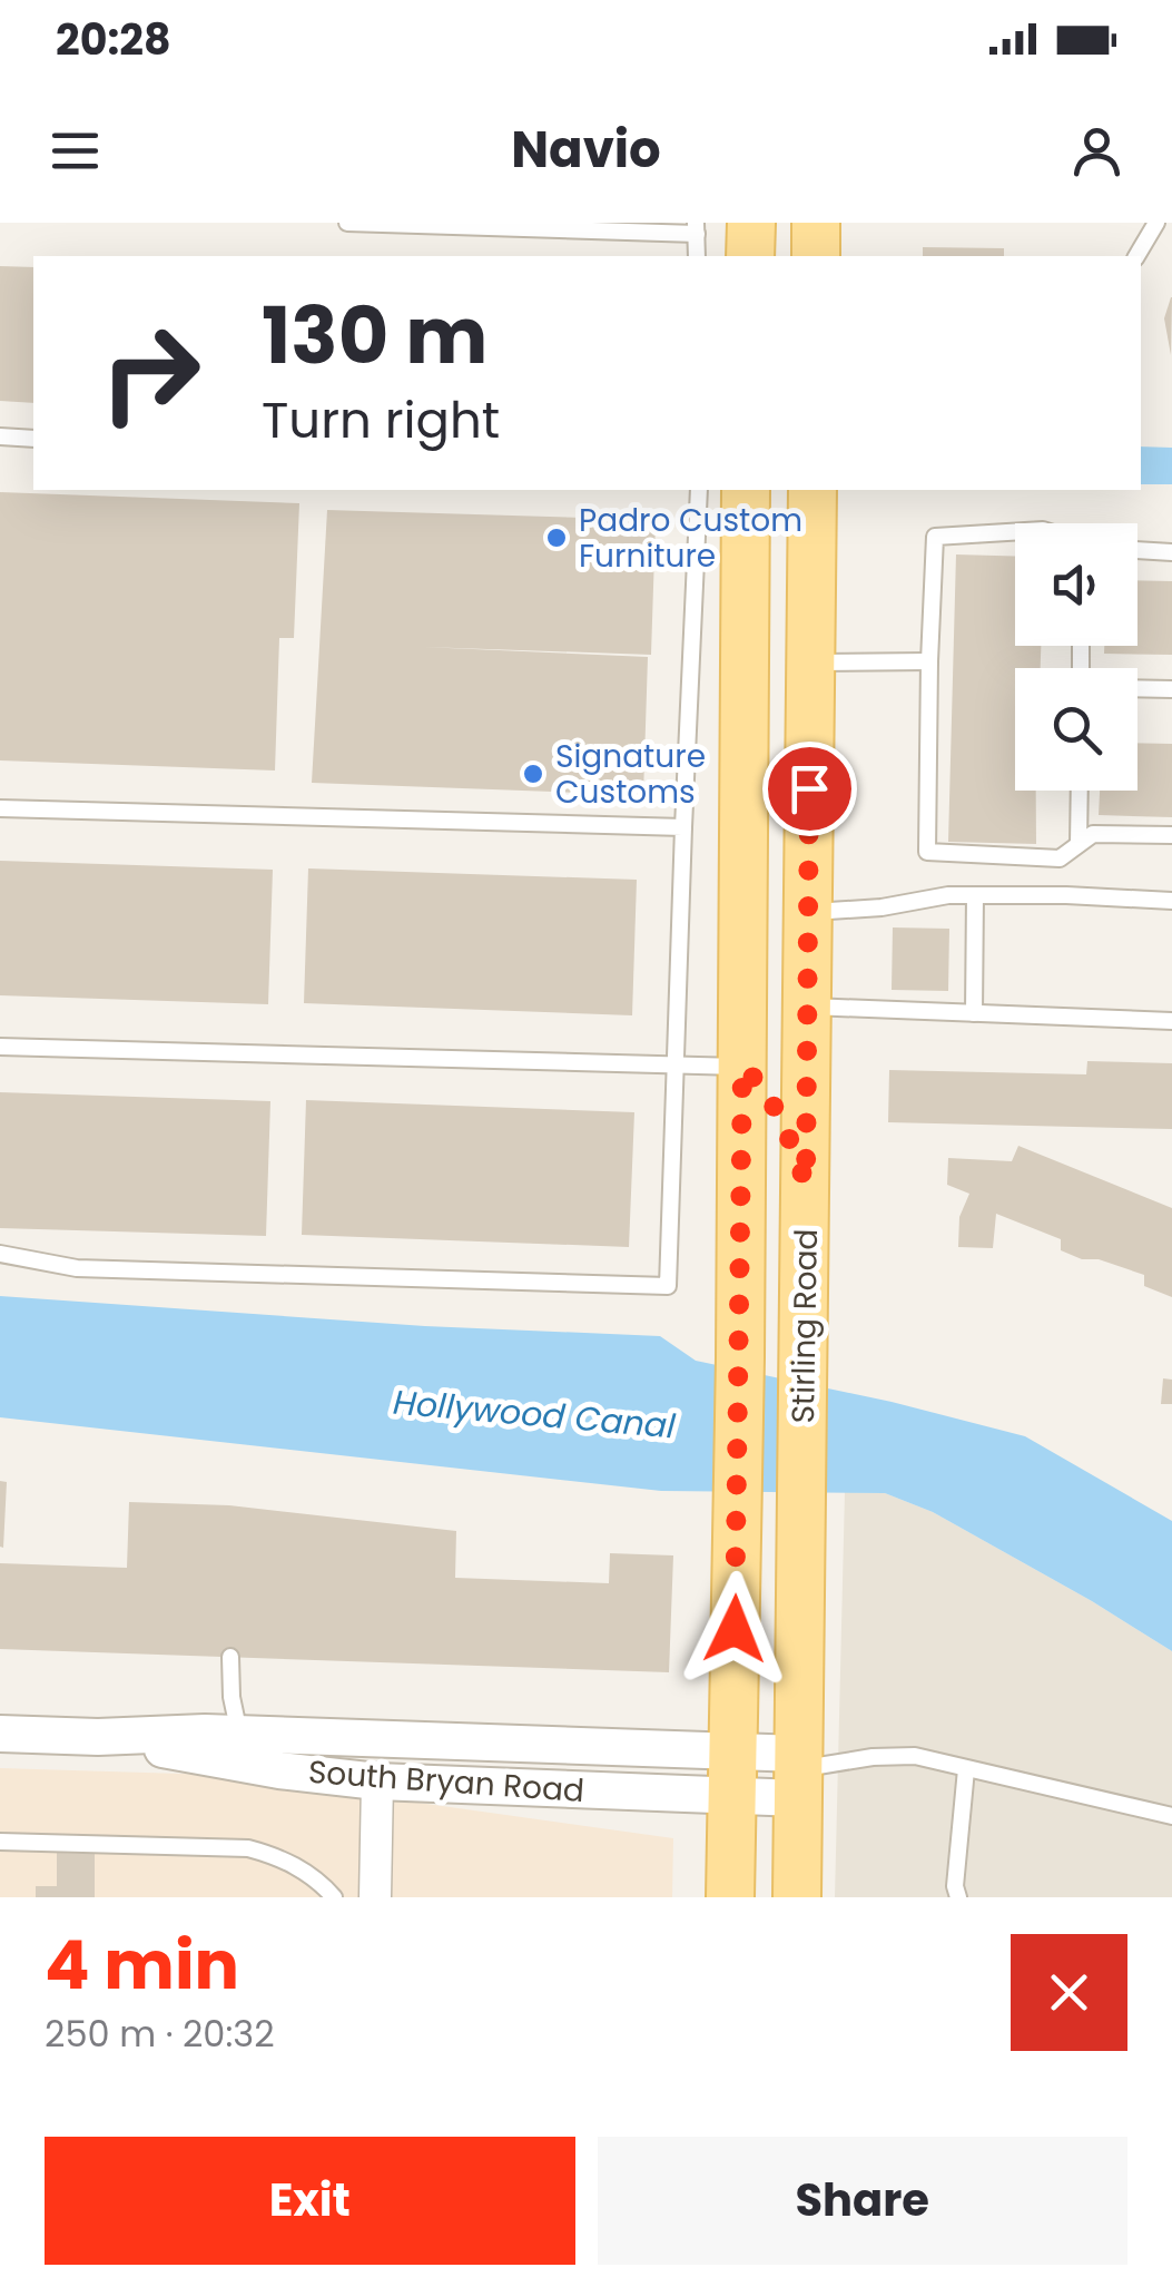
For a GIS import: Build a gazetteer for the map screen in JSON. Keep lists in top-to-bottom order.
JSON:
{
  "streets": {
    "main road": ["Stirling Road"],
    "street": ["South Bryan Road"]
  },
  "crossings": [
    ["Stirling Road", "South Bryan Road"]
  ],
  "water": ["Hollywood Canal"],
  "places": ["Padro Custom Furniture", "Signature Customs"],
  "page": {
    "status": "20:28",
    "header": "Navio",
    "turn": ["130 m", "Turn right"],
    "heading": ["4 min", "250 m · 20:32"],
    "buttons": ["Exit", "Share"]
  }
}
